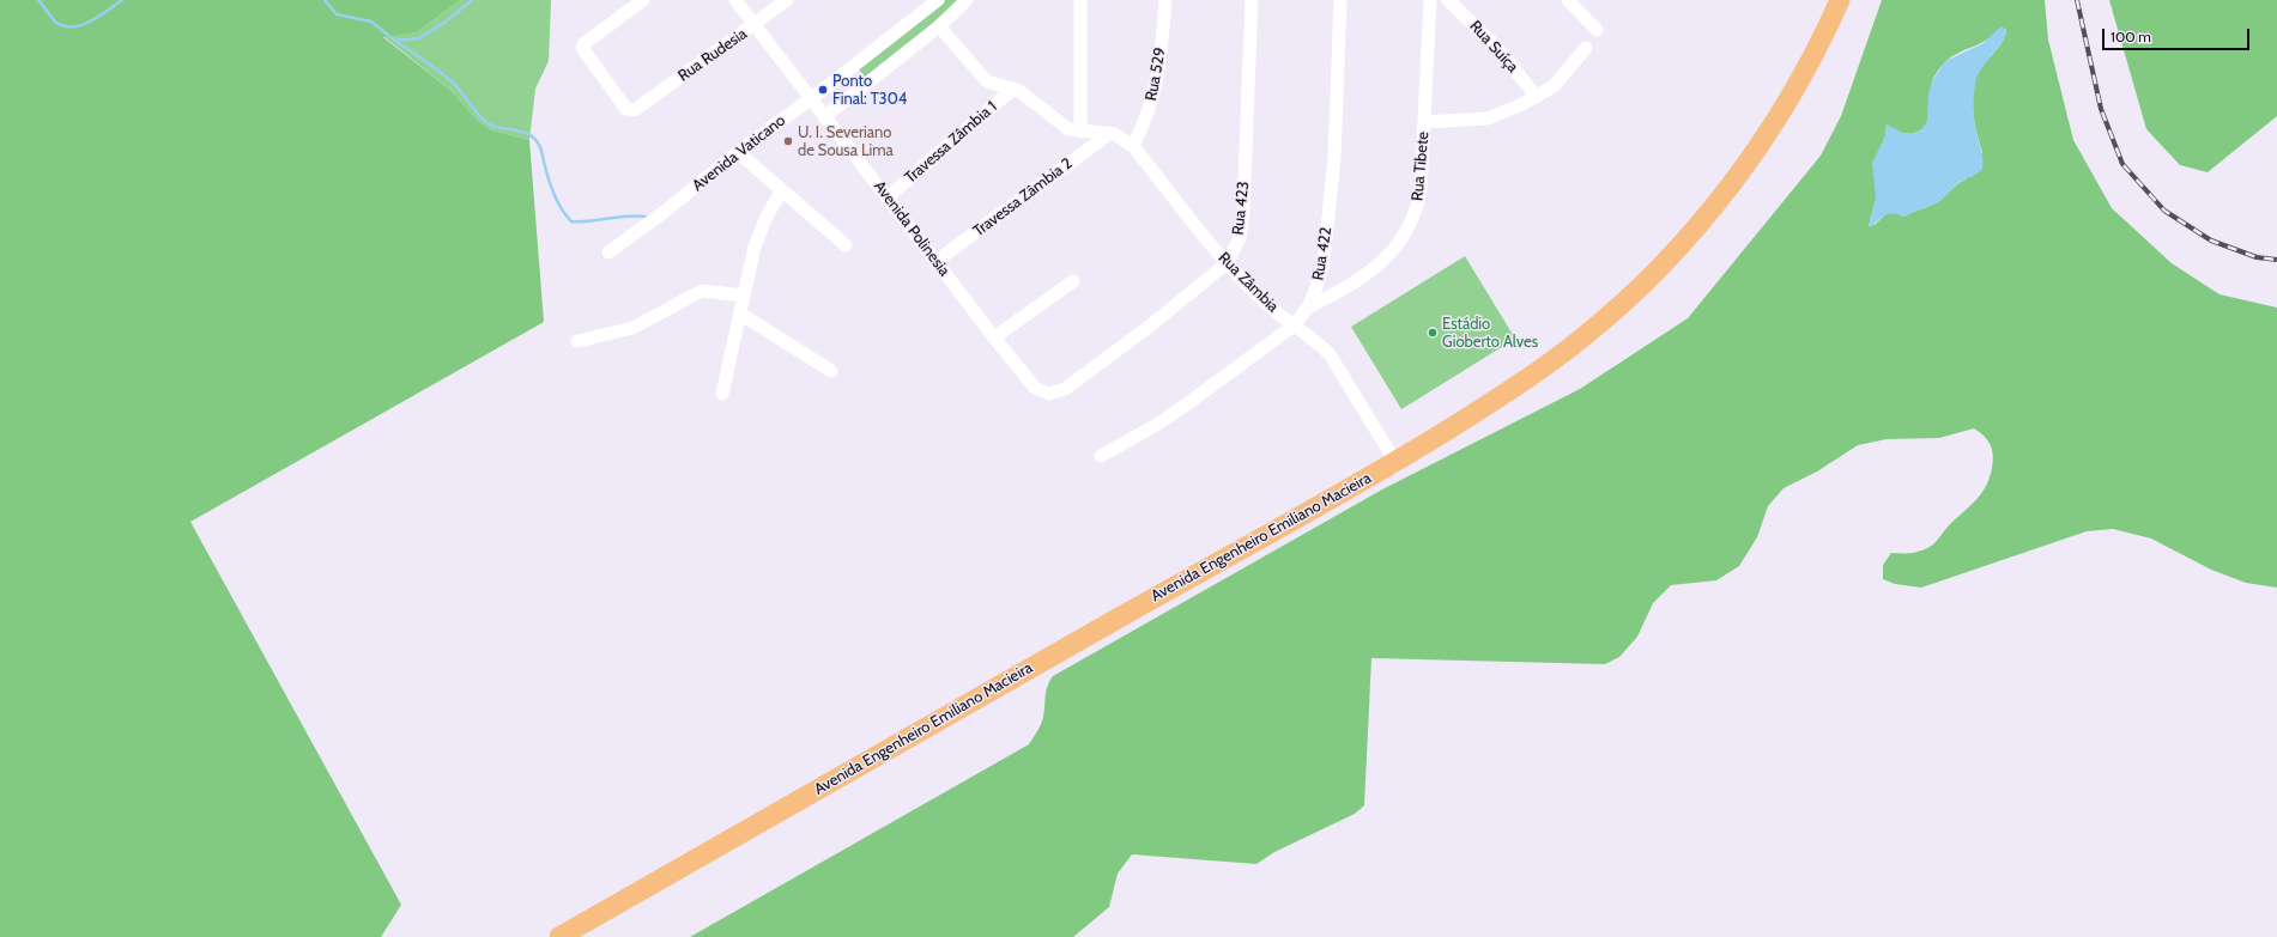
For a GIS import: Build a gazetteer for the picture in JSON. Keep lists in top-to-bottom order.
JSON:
{
  "streets": {
    "highway": ["Avenida Engenheiro Emiliano Macieira"],
    "street": [
      "Rua Suíça",
      "Rua Rudesia",
      "Rua 529",
      "Travessa Zâmbia 1",
      "Avenida Vaticano",
      "Rua Tibete",
      "Travessa Zâmbia 2",
      "Rua 423",
      "Avenida Polinesia",
      "Rua 422",
      "Rua Zâmbia"
    ]
  },
  "crossings": [
    ["Rua Rudesia", "Avenida Polinesia"],
    ["Rua 529", "Rua Zâmbia"],
    ["Travessa Zâmbia 1", "Avenida Polinesia"],
    ["Travessa Zâmbia 1", "Rua Zâmbia"],
    ["Avenida Vaticano", "Avenida Polinesia"],
    ["Rua Tibete", "Rua 422"],
    ["Travessa Zâmbia 2", "Avenida Polinesia"],
    ["Travessa Zâmbia 2", "Rua Zâmbia"],
    ["Rua 423", "Avenida Polinesia"],
    ["Rua 423", "Rua Zâmbia"],
    ["Rua 422", "Rua Zâmbia"],
    ["Rua Zâmbia", "Avenida Engenheiro Emiliano Macieira"]
  ],
  "places": ["Ponto Final: T304", "U. I. Severiano de Sousa Lima", "Estádio Gioberto Alves"],
  "scale_bar": "100 m"
}
